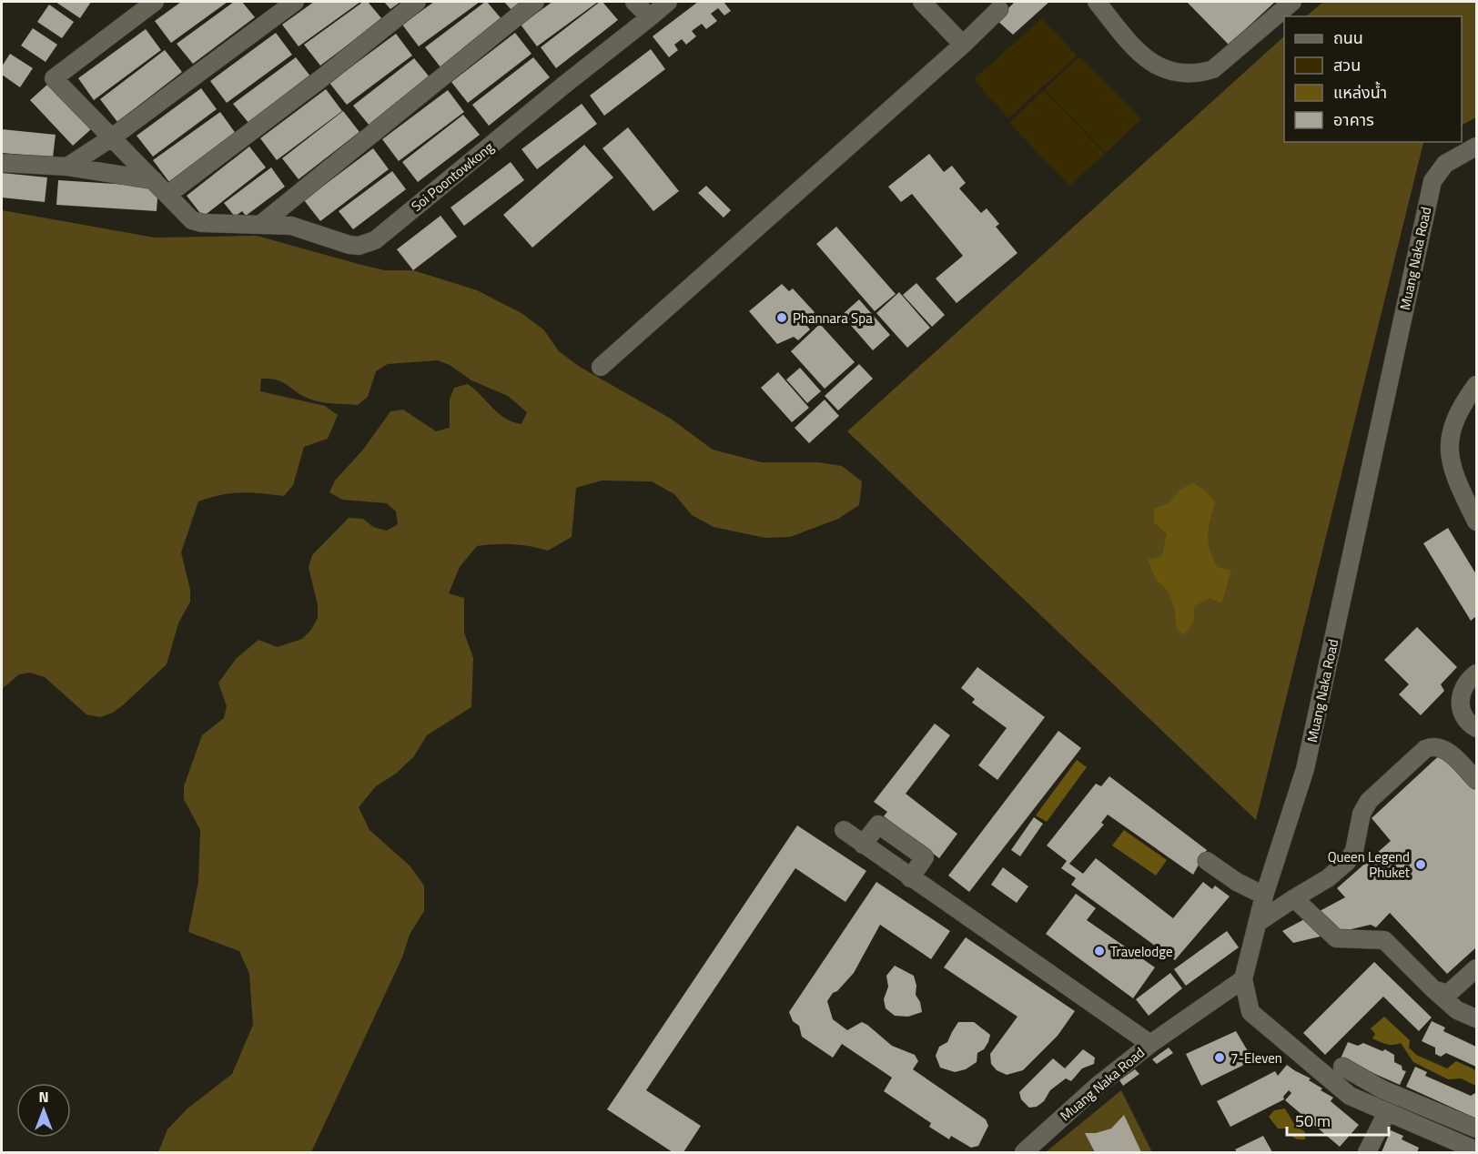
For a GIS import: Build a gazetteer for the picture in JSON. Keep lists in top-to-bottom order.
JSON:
{
  "streets": {
    "street": ["Soi Poontowkong", "Muang Naka Road"]
  },
  "places": [
    "Phannara Spa",
    "Queen Legend Phuket",
    "Travelodge",
    "7-Eleven"
  ],
  "legend": [
    "ถนน",
    "สวน",
    "แหล่งน้ำ",
    "อาคาร"
  ],
  "scale_bar": "50 m",
  "north": "top"
}
